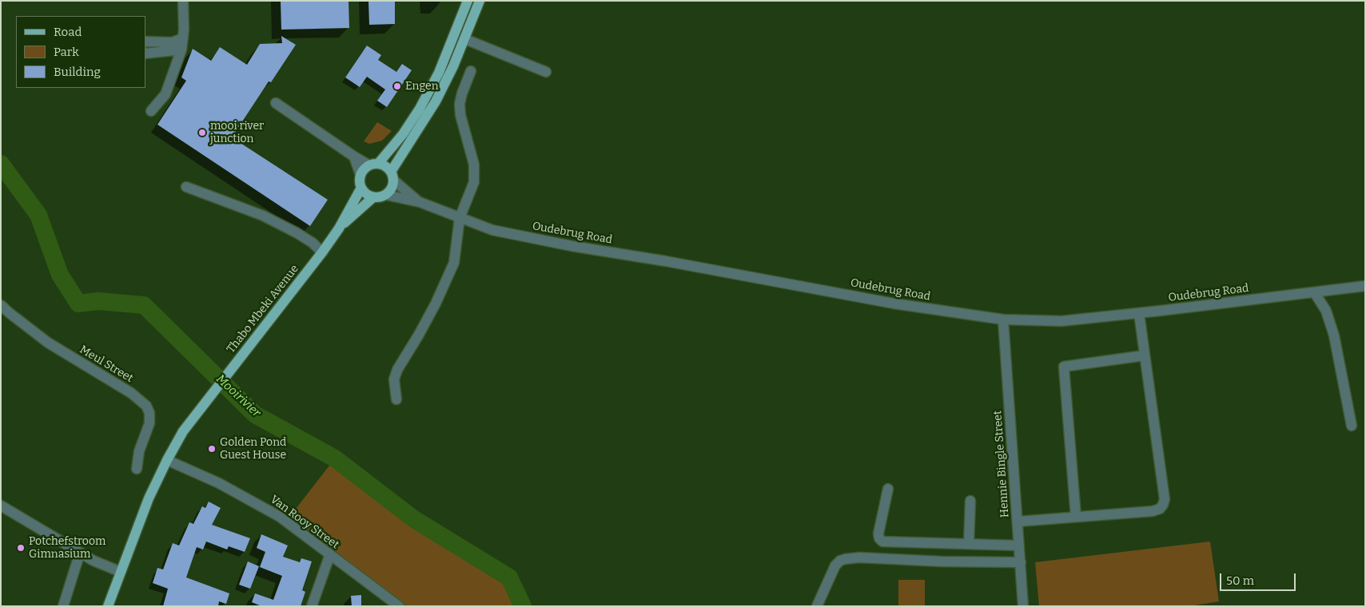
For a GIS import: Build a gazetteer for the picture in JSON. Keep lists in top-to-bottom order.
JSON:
{
  "streets": {
    "main road": ["Thabo Mbeki Avenue"],
    "street": [
      "Oudebrug Road",
      "Meul Street",
      "Hennie Bingle Street",
      "Van Rooy Street"
    ]
  },
  "crossings": [
    ["Oudebrug Road", "Thabo Mbeki Avenue"],
    ["Oudebrug Road", "Hennie Bingle Street"],
    ["Thabo Mbeki Avenue", "Van Rooy Street"]
  ],
  "water": ["Mooirivier"],
  "places": [
    "Engen",
    "mooi river junction",
    "Golden Pond Guest House",
    "Potchefstroom Gimnasium"
  ],
  "legend": ["Road", "Park", "Building"],
  "scale_bar": "50 m"
}
